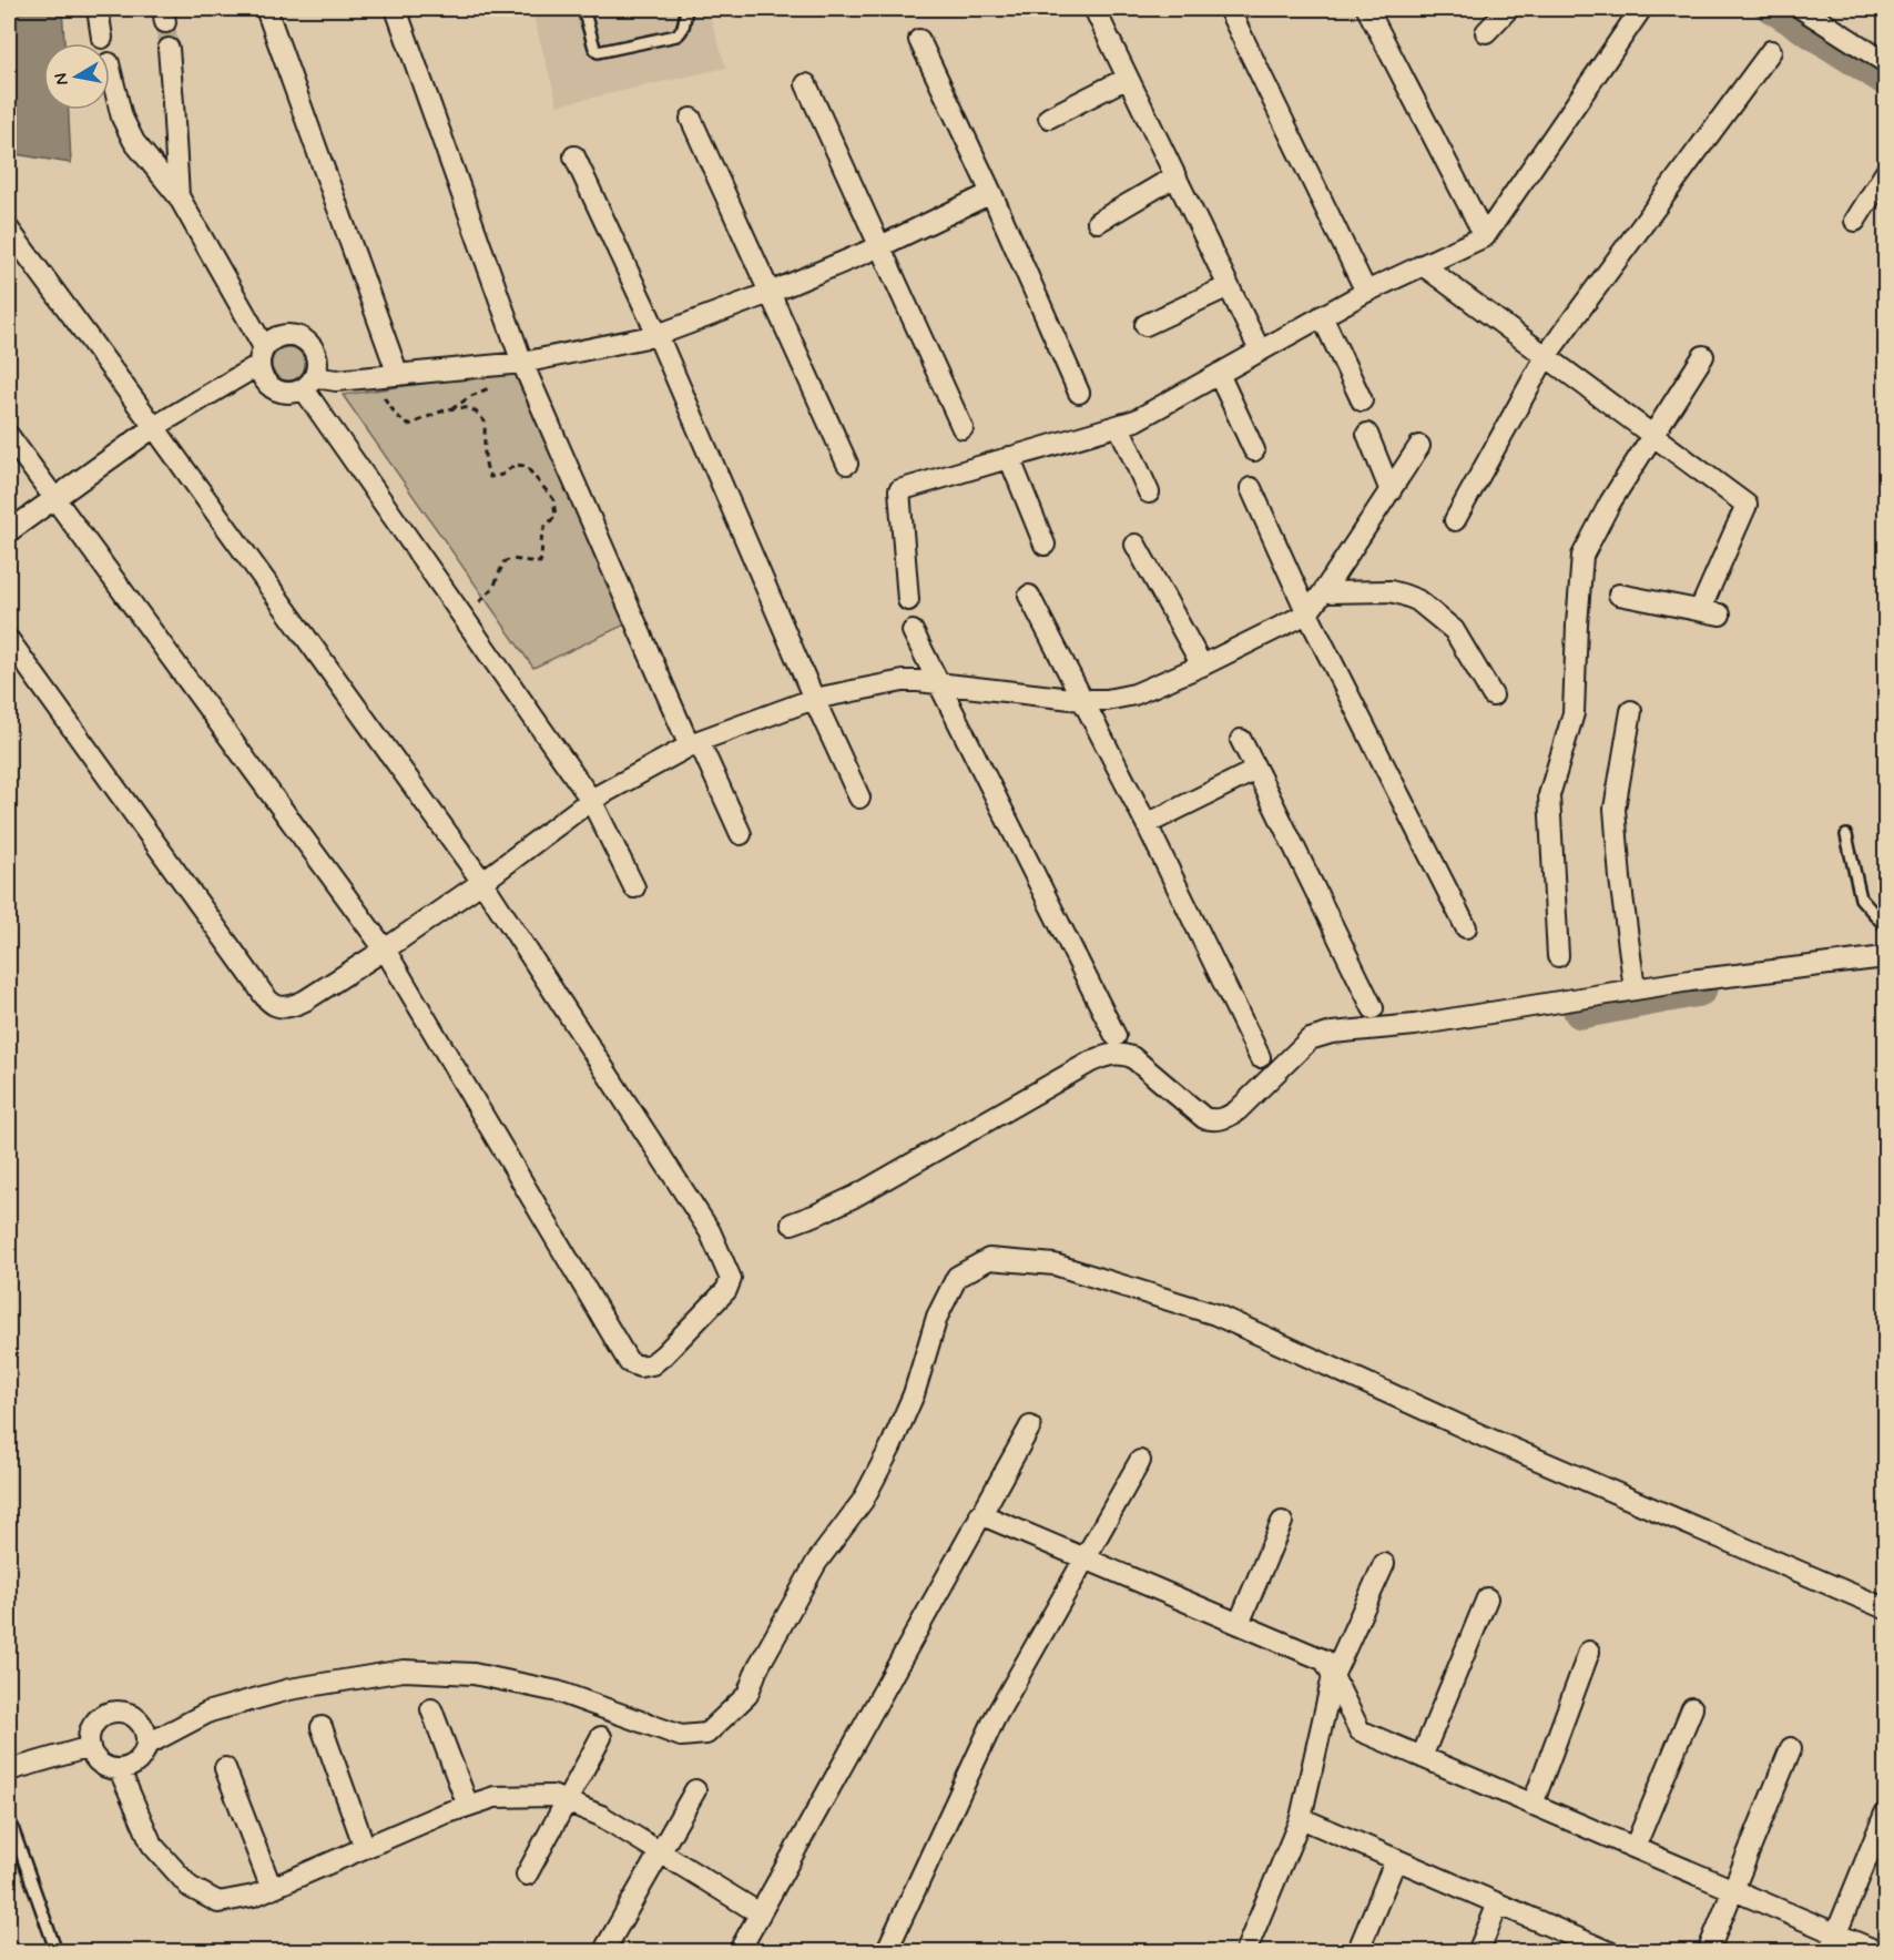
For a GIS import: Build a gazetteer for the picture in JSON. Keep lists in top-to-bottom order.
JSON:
{
  "north": "left"
}
